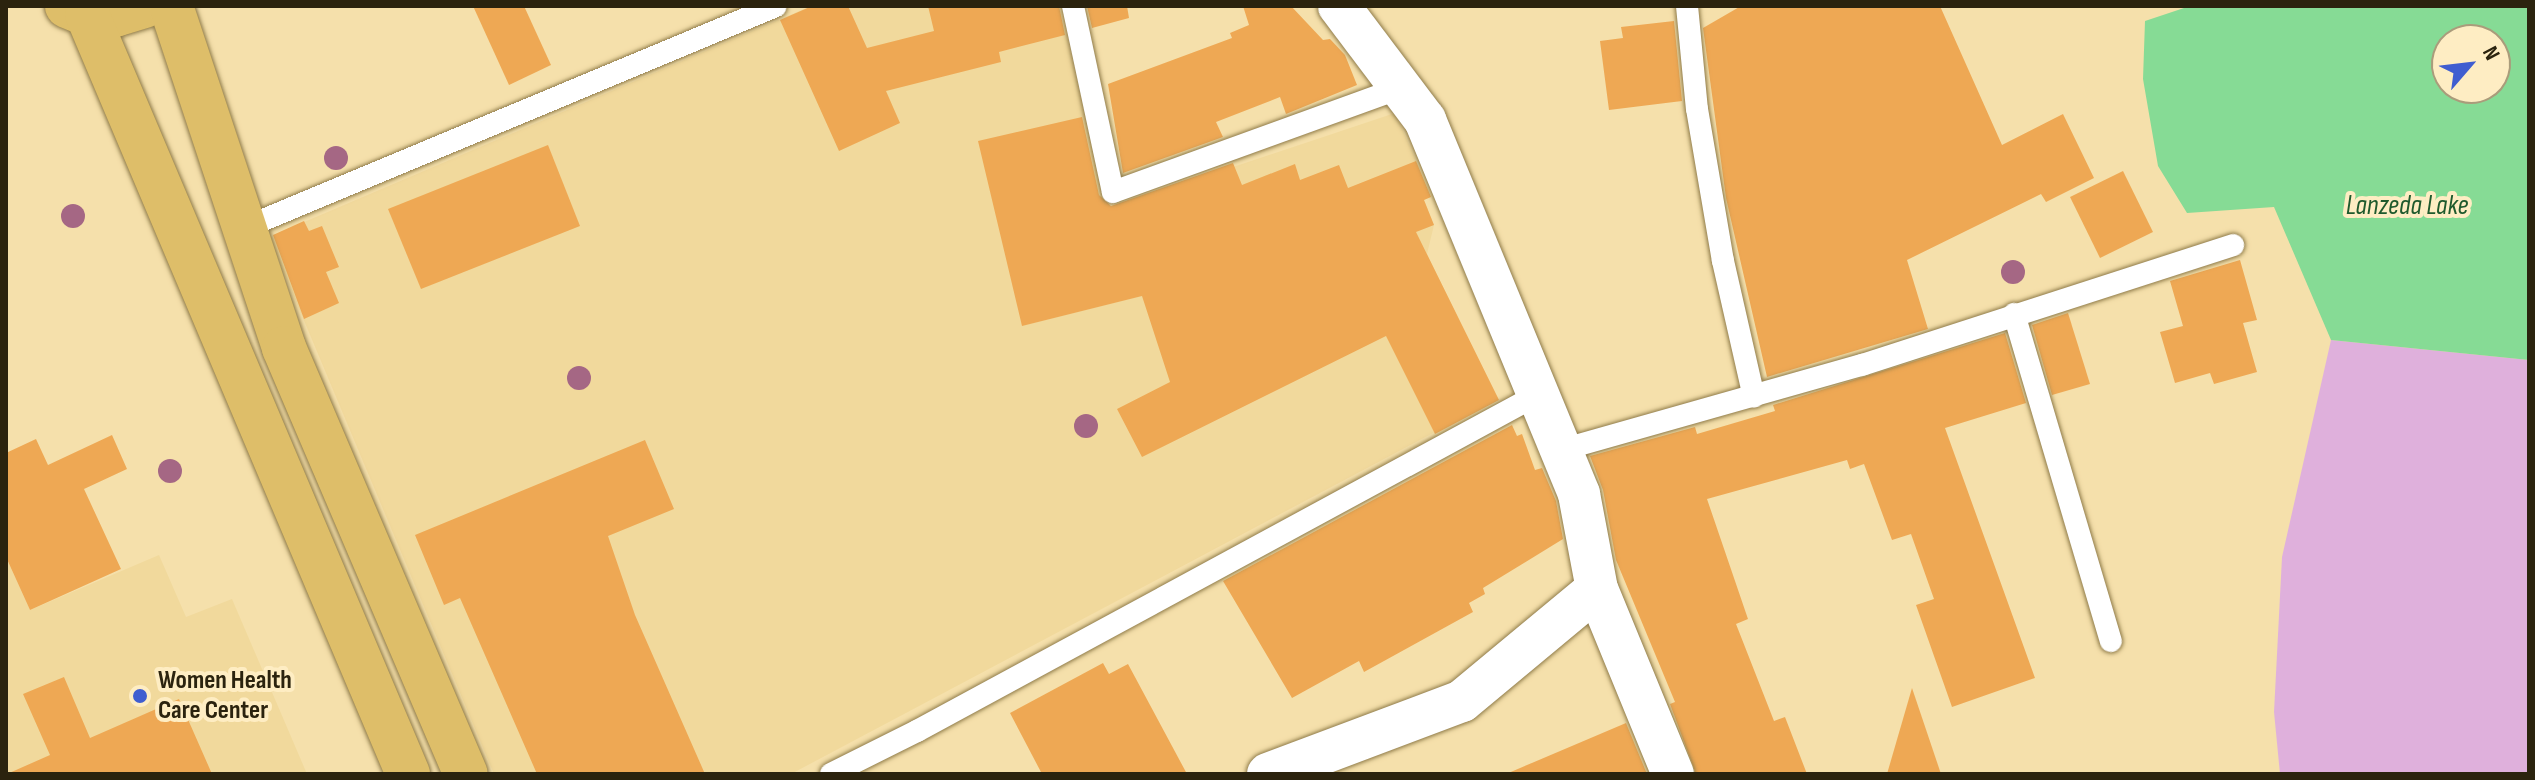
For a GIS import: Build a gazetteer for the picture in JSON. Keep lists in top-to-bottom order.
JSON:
{
  "water": ["Lanzeda Lake"],
  "places": ["Women Health Care Center"],
  "north": "top right"
}
